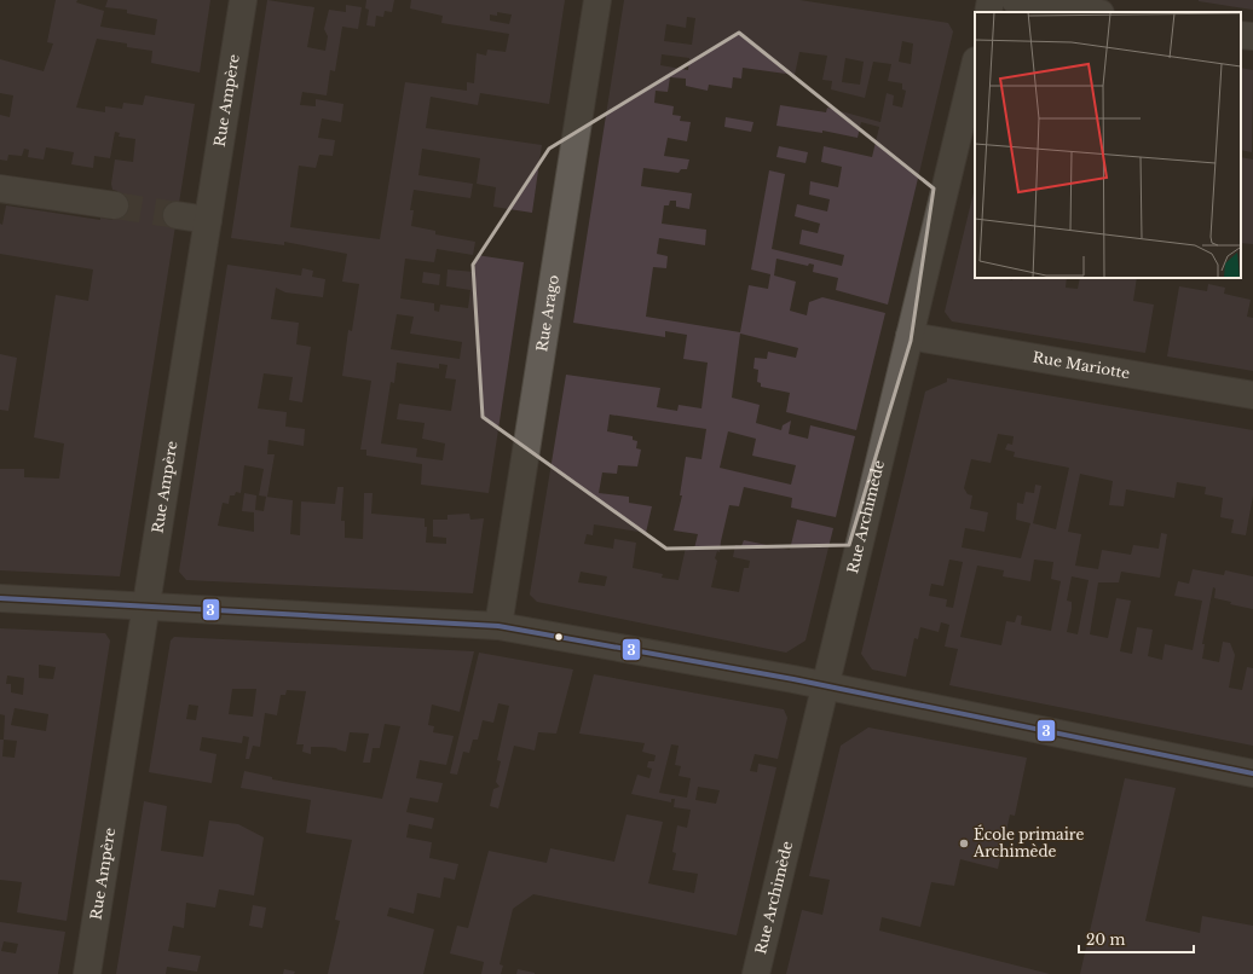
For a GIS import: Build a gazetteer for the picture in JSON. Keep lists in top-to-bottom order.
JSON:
{
  "streets": {
    "street": [
      "Rue Ampère",
      "Rue Arago",
      "Rue Mariotte",
      "Rue Archimède"
    ]
  },
  "crossings": [
    ["Rue Mariotte", "Rue Archimède"]
  ],
  "places": ["École primaire Archimède"],
  "lines": ["transit line 3"],
  "scale_bar": "20 m"
}
